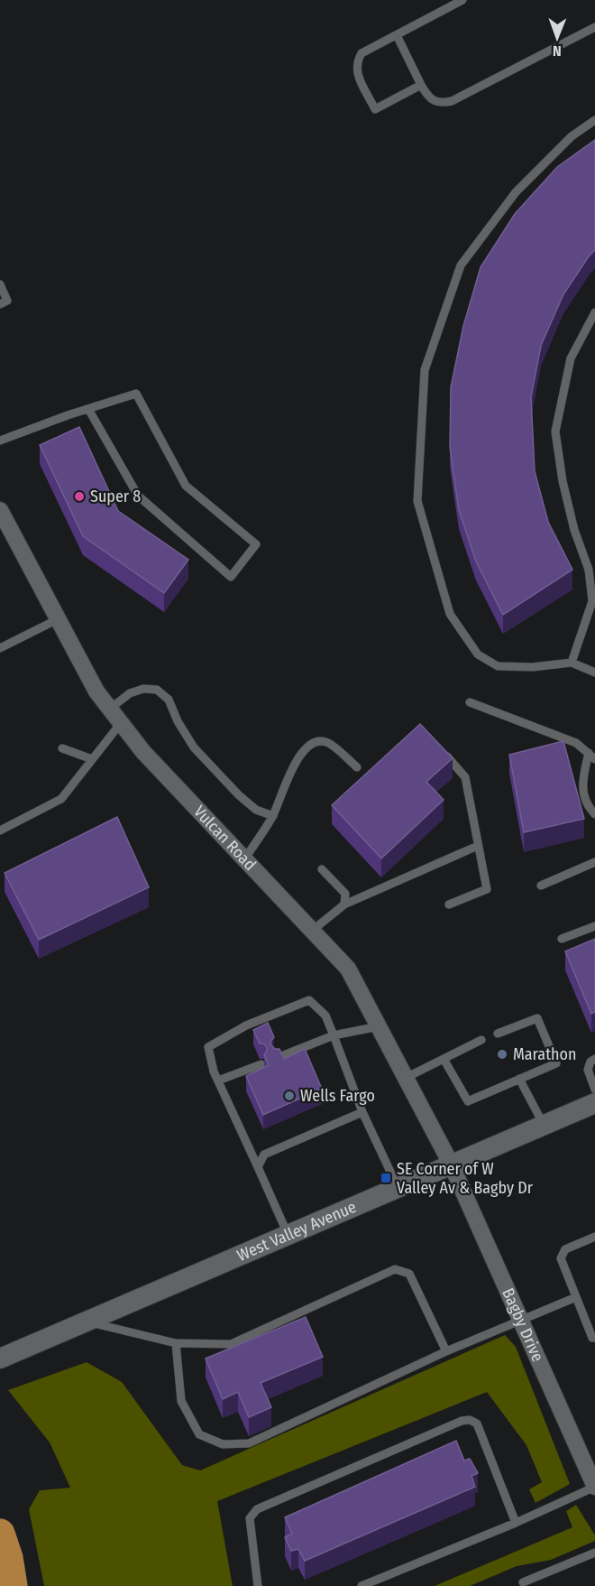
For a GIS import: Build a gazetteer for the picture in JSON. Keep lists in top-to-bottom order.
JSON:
{
  "streets": {
    "street": ["Vulcan Road", "West Valley Avenue", "Bagby Drive"]
  },
  "crossings": [
    ["Vulcan Road", "West Valley Avenue"],
    ["Vulcan Road", "Bagby Drive"],
    ["West Valley Avenue", "Bagby Drive"]
  ],
  "places": {
    "other": ["Super 8", "Marathon", "Wells Fargo"],
    "transit": ["SE Corner of W Valley Av & Bagby Dr"]
  },
  "north": "bottom"
}
